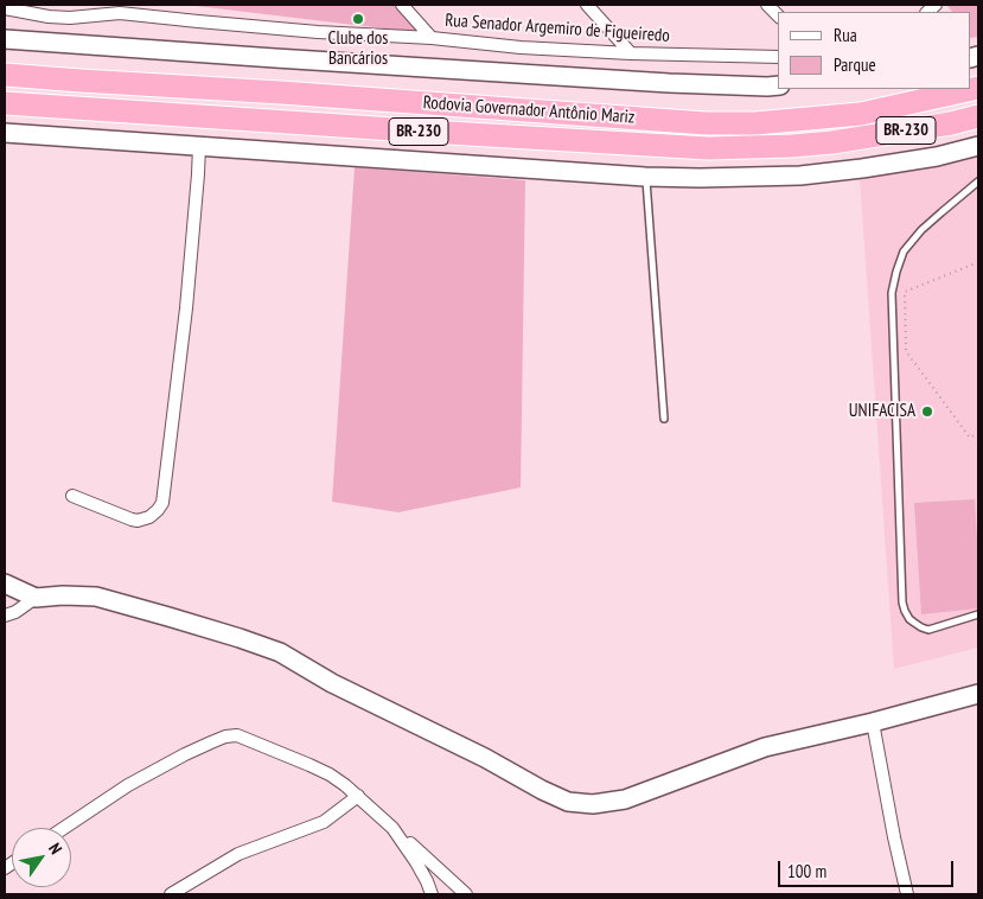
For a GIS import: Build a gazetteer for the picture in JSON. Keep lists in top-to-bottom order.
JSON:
{
  "streets": {
    "highway": ["Rodovia Governador Antônio Mariz", "BR-230"],
    "street": ["Rua Senador Argemiro de Figueiredo"]
  },
  "places": ["Clube dos Bancários", "UNIFACISA"],
  "legend": ["Rua", "Parque"],
  "scale_bar": "100 m",
  "north": "top right"
}
